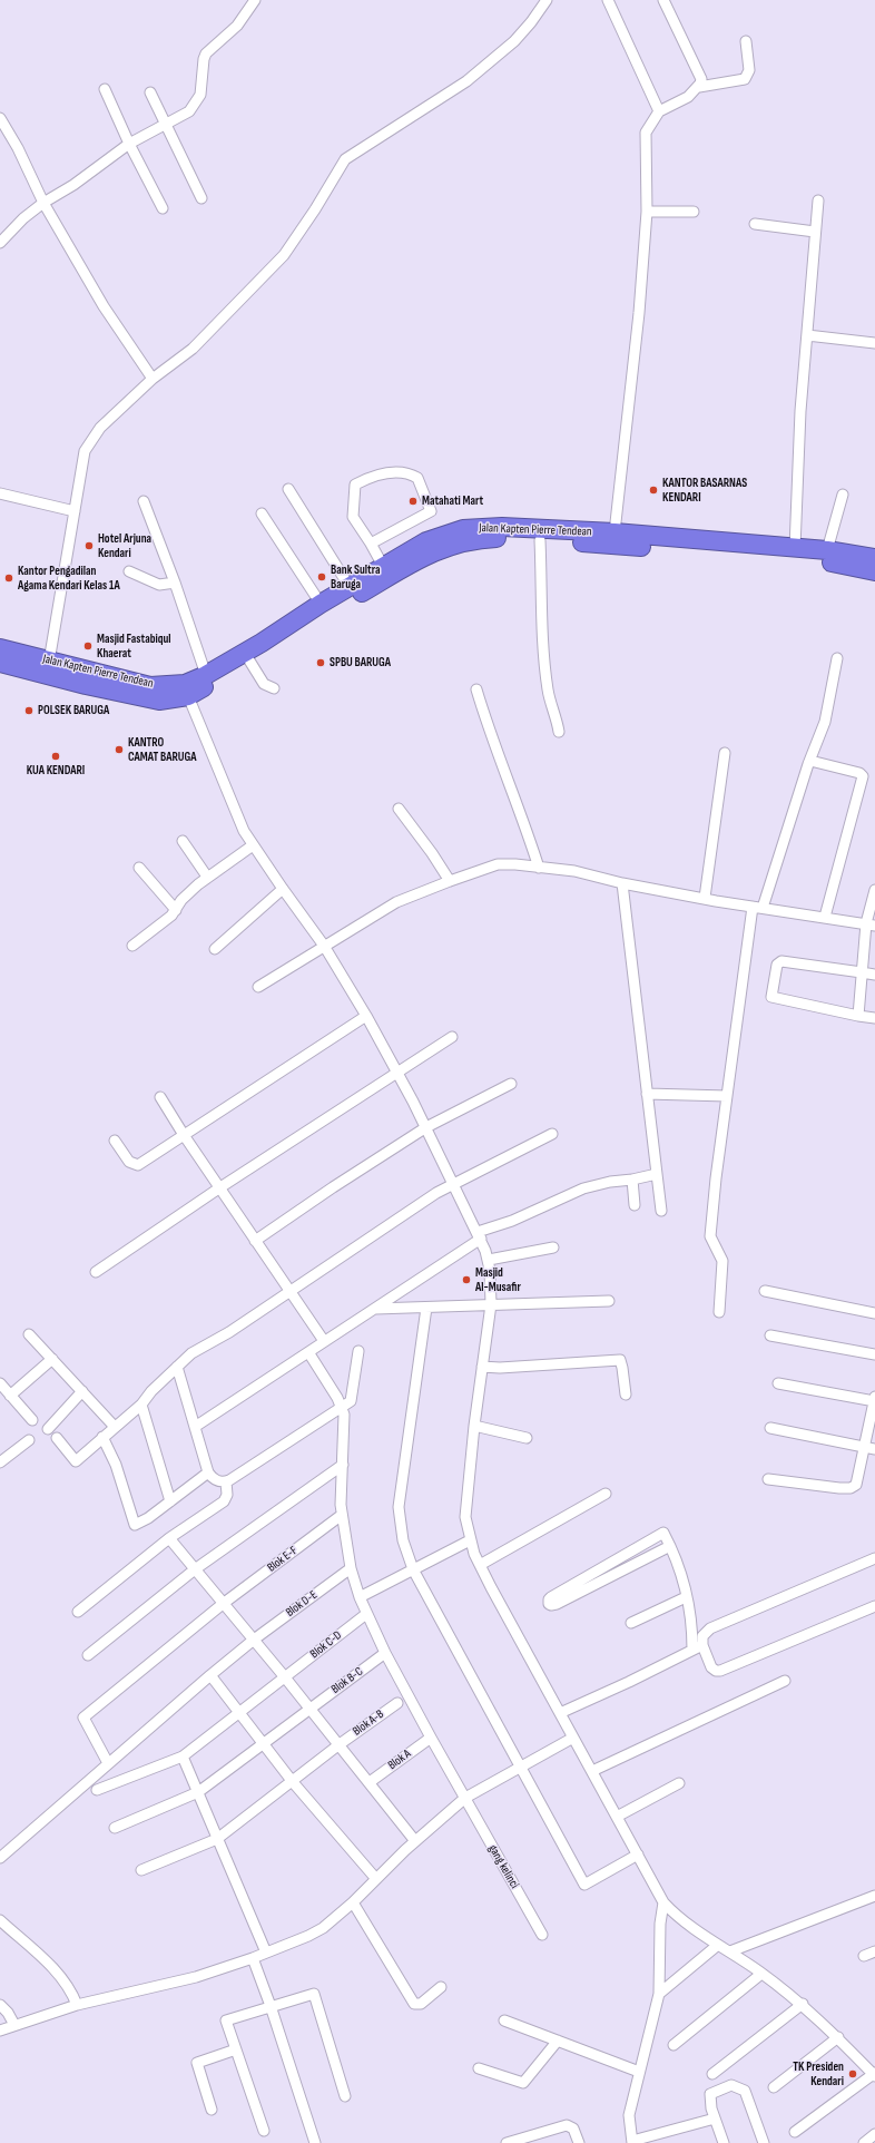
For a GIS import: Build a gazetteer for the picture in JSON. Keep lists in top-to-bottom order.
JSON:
{
  "streets": {
    "highway": ["Jalan Kapten Pierre Tendean"],
    "street": [
      "Blok E-F",
      "Blok D-E",
      "Blok C-D",
      "Blok B-C",
      "Blok A-B",
      "Blok A",
      "gang kelinci"
    ]
  },
  "crossings": [
    ["Blok E-F", "Blok D-E"],
    ["Blok E-F", "gang kelinci"],
    ["Blok D-E", "gang kelinci"],
    ["Blok C-D", "gang kelinci"],
    ["Blok B-C", "gang kelinci"],
    ["Blok A", "gang kelinci"]
  ],
  "places": [
    "KANTOR BASARNAS KENDARI",
    "Matahati Mart",
    "Hotel Arjuna Kendari",
    "Bank Sultra Baruga",
    "Kantor Pengadilan Agama Kendari Kelas 1A",
    "Masjid Fastabiqul Khaerat",
    "SPBU BARUGA",
    "POLSEK BARUGA",
    "KANTRO CAMAT BARUGA",
    "KUA KENDARI",
    "Masjid Al-Musafir",
    "TK Presiden Kendari"
  ]
}
